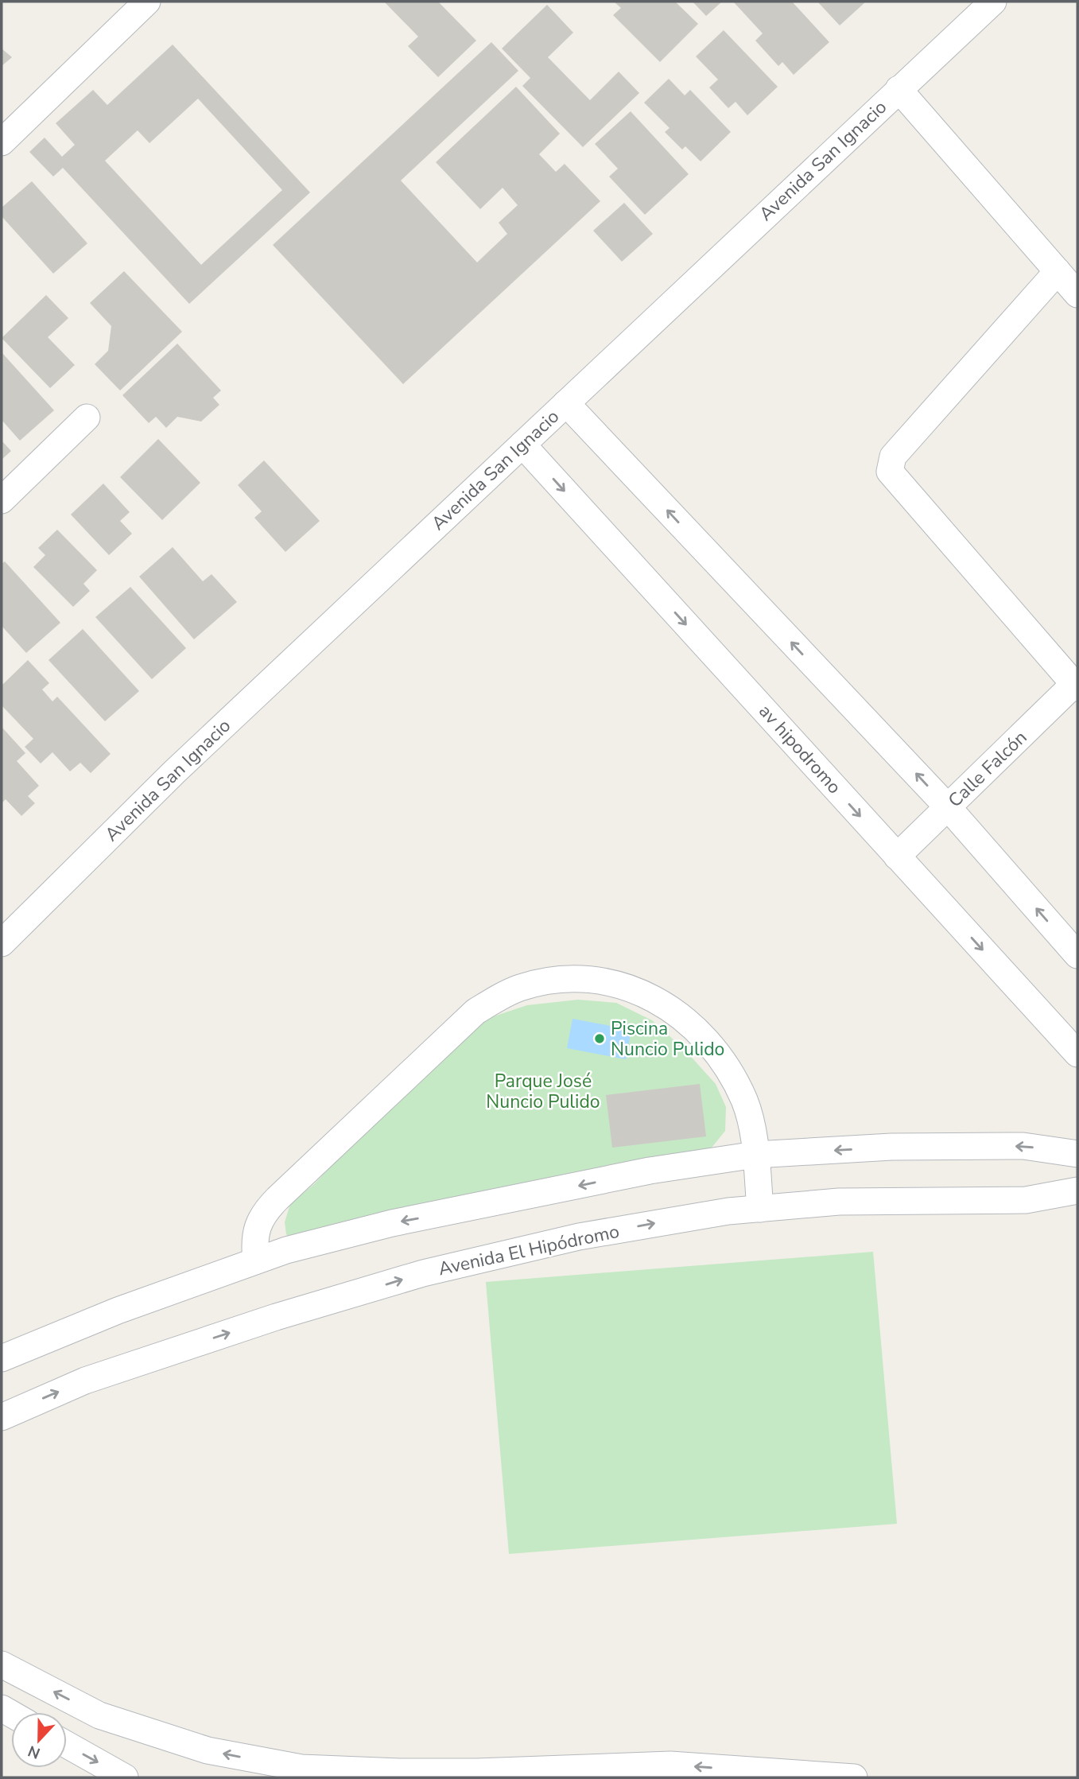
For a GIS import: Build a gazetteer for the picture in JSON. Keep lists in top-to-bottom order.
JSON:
{
  "streets": {
    "street": [
      "Avenida San Ignacio",
      "av hipodromo",
      "Calle Falcón",
      "Avenida El Hipódromo"
    ]
  },
  "crossings": [
    ["Avenida San Ignacio", "av hipodromo"],
    ["av hipodromo", "Calle Falcón"]
  ],
  "parks": ["Parque José Nuncio Pulido"],
  "places": ["Piscina Nuncio Pulido"],
  "north": "bottom"
}
